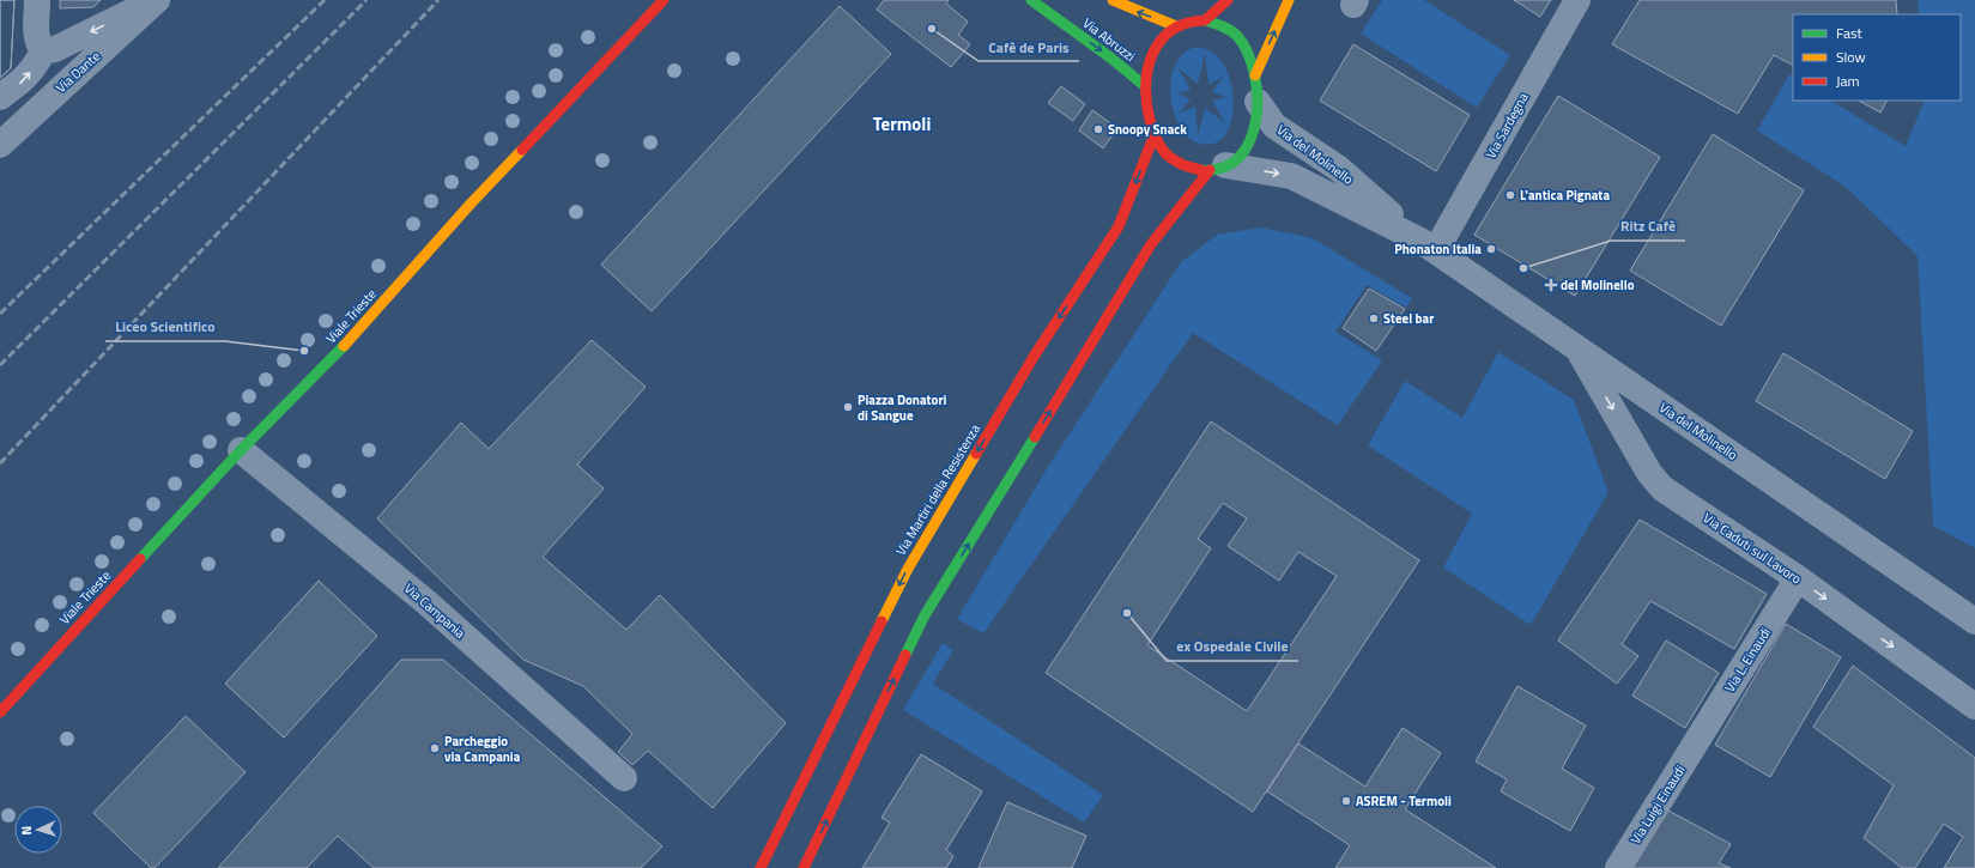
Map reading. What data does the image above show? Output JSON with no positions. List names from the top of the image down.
{
  "streets": {
    "main road": ["Via Abruzzi", "Viale Trieste", "Via Martiri della Resistenza"],
    "street": [
      "Via Dante",
      "Via Sardegna",
      "Via del Molinello",
      "Via Caduti sul Lavoro",
      "Via Campania",
      "Via L. Einaudi",
      "Via Luigi Einaudi"
    ]
  },
  "crossings": [
    ["Via Abruzzi", "Via del Molinello"],
    ["Via Abruzzi", "Via Martiri della Resistenza"],
    ["Via Sardegna", "Via del Molinello"],
    ["Via del Molinello", "Via Martiri della Resistenza"],
    ["Via del Molinello", "Via Caduti sul Lavoro"],
    ["Viale Trieste", "Via Campania"],
    ["Via Caduti sul Lavoro", "Via L. Einaudi"],
    ["Via L. Einaudi", "Via Luigi Einaudi"]
  ],
  "one_way": ["Via Caduti sul Lavoro"],
  "districts": ["Termoli"],
  "places": {
    "other": [
      "Cafè de Paris",
      "Snoopy Snack",
      "L'antica Pignata",
      "Phonaton Italia",
      "Ritz Cafè",
      "Steel bar",
      "Liceo Scientifico",
      "Piazza Donatori di Sangue",
      "ex Ospedale Civile",
      "Parcheggio via Campania",
      "ASREM - Termoli"
    ],
    "health": ["del Molinello"]
  },
  "legend": ["Fast", "Slow", "Jam"],
  "north": "left"
}
